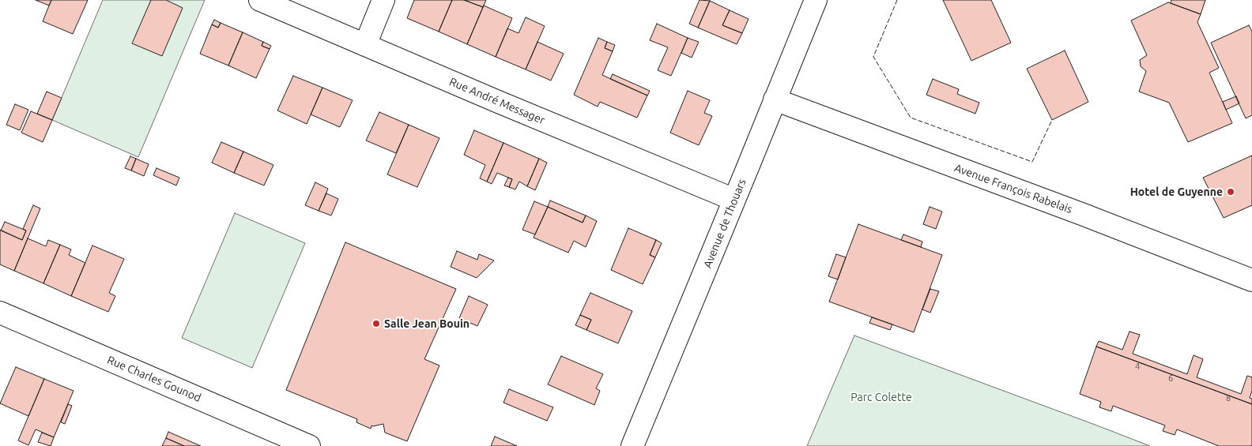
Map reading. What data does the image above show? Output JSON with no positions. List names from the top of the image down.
{
  "streets": {
    "street": [
      "Rue André Messager",
      "Avenue François Rabelais",
      "Avenue de Thouars",
      "Rue Charles Gounod"
    ]
  },
  "crossings": [
    ["Rue André Messager", "Avenue de Thouars"],
    ["Avenue François Rabelais", "Avenue de Thouars"]
  ],
  "parks": ["Parc Colette"],
  "places": ["Hotel de Guyenne", "Salle Jean Bouin"],
  "house_numbers": ["4", "6", "8"]
}
